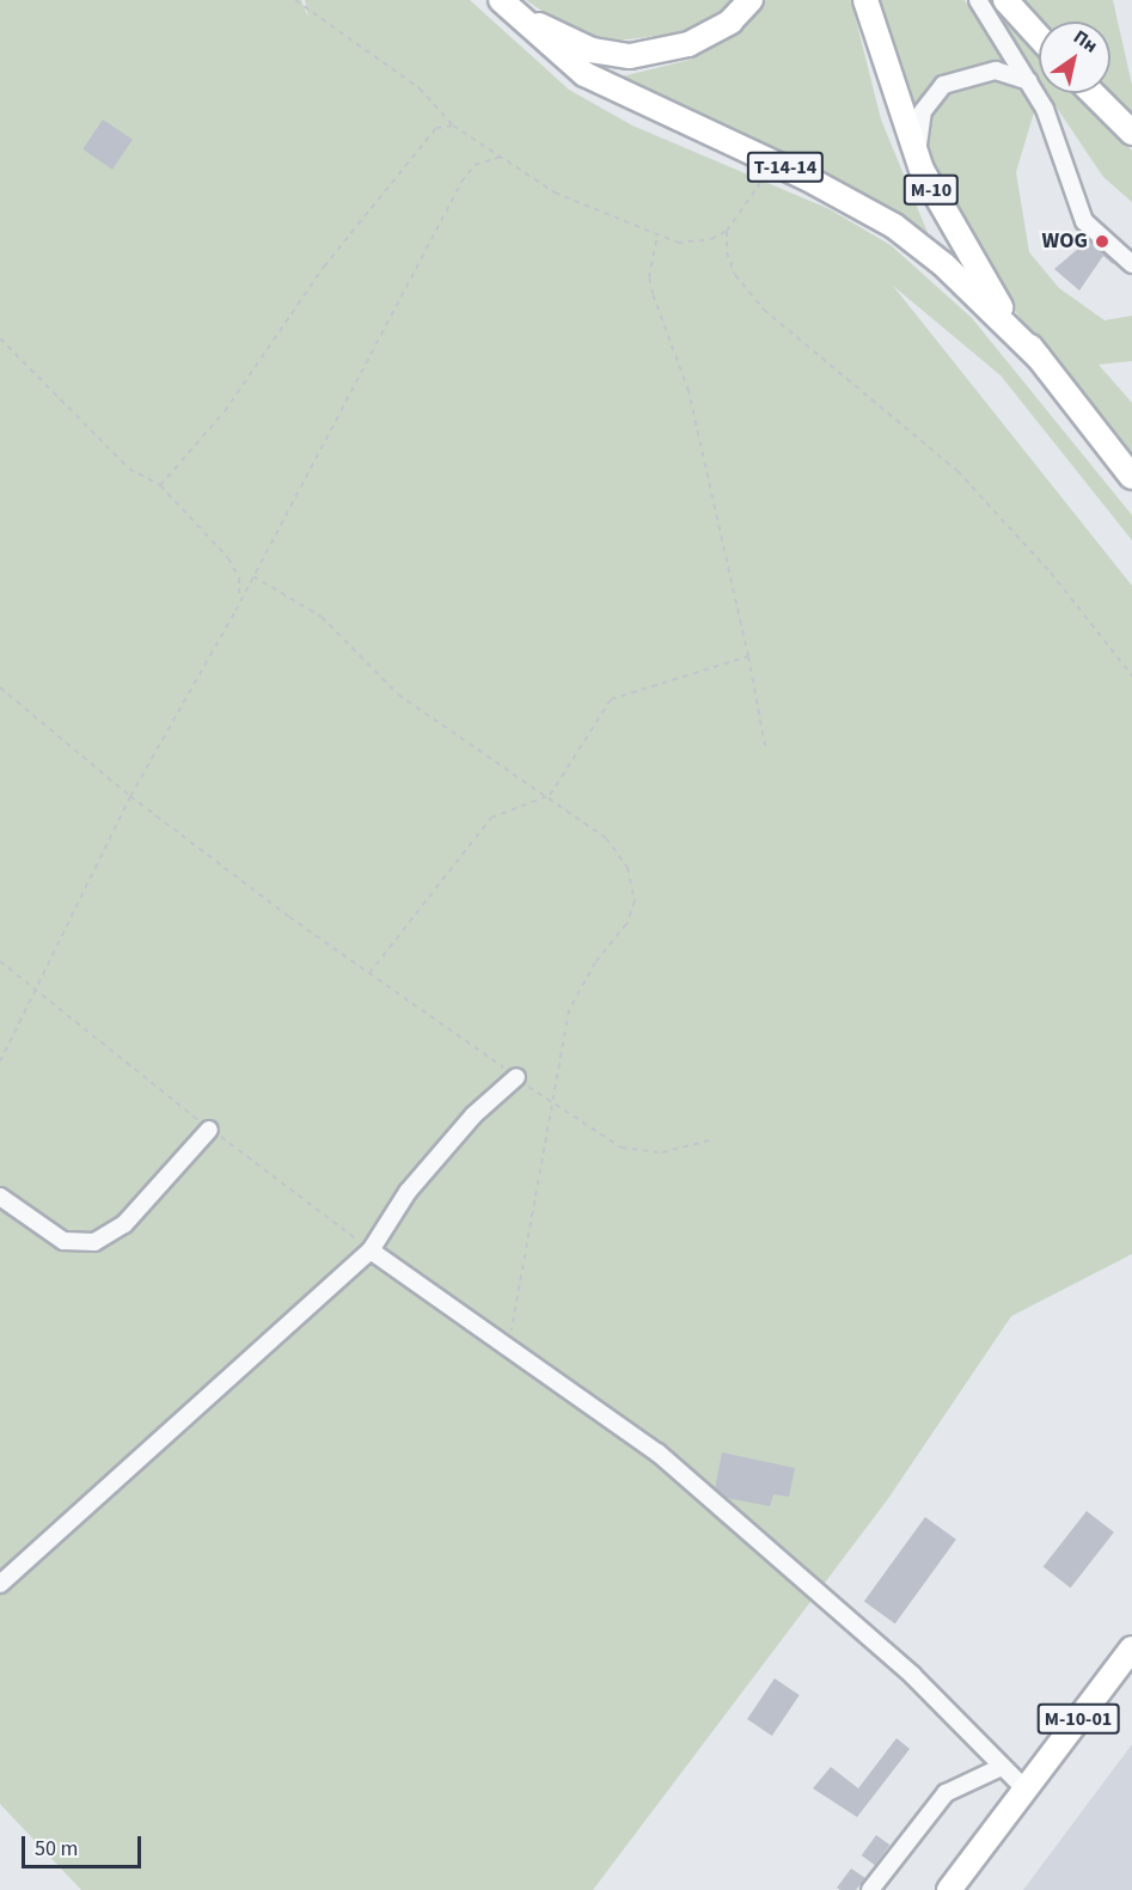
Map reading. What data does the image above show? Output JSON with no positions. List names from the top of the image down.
{
  "streets": {
    "highway": ["Т-14-14", "М-10", "М-10-01"]
  },
  "crossings": [
    ["Т-14-14", "М-10"]
  ],
  "places": ["WOG"],
  "scale_bar": "50 m",
  "north": "top right"
}
